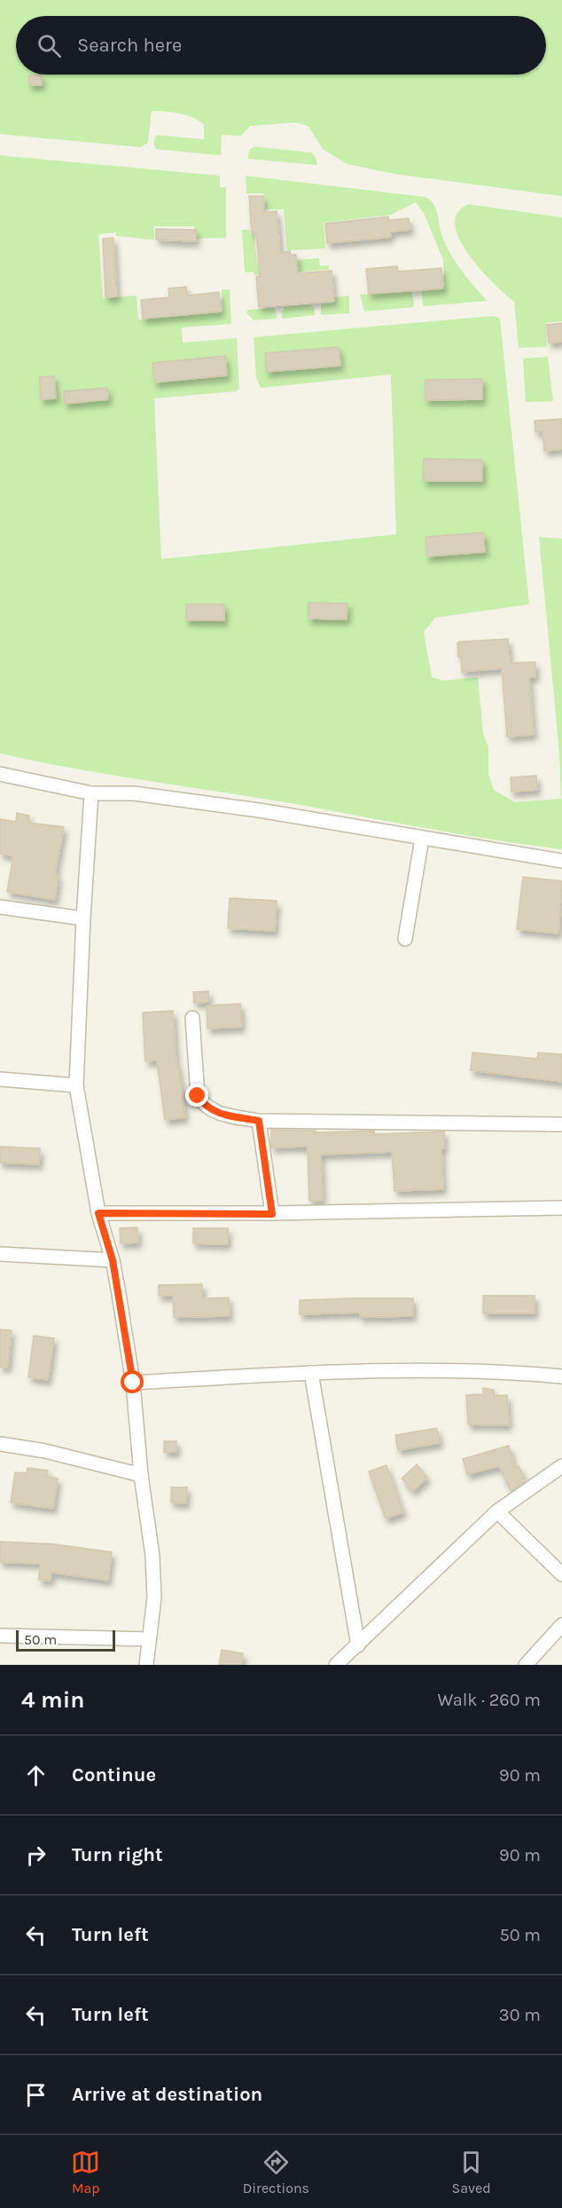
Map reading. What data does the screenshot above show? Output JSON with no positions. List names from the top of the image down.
{
  "scale_bar": "50 m",
  "page": {
    "search": "Search here",
    "scale": "50 m",
    "heading": ["4 min", "Walk · 260 m"],
    "list": [
      ["Continue", "90 m"],
      ["Turn right", "90 m"],
      ["Turn left", "50 m"],
      ["Turn left", "30 m"],
      "Arrive at destination"
    ],
    "nav": ["Map", "Directions", "Saved"]
  }
}
